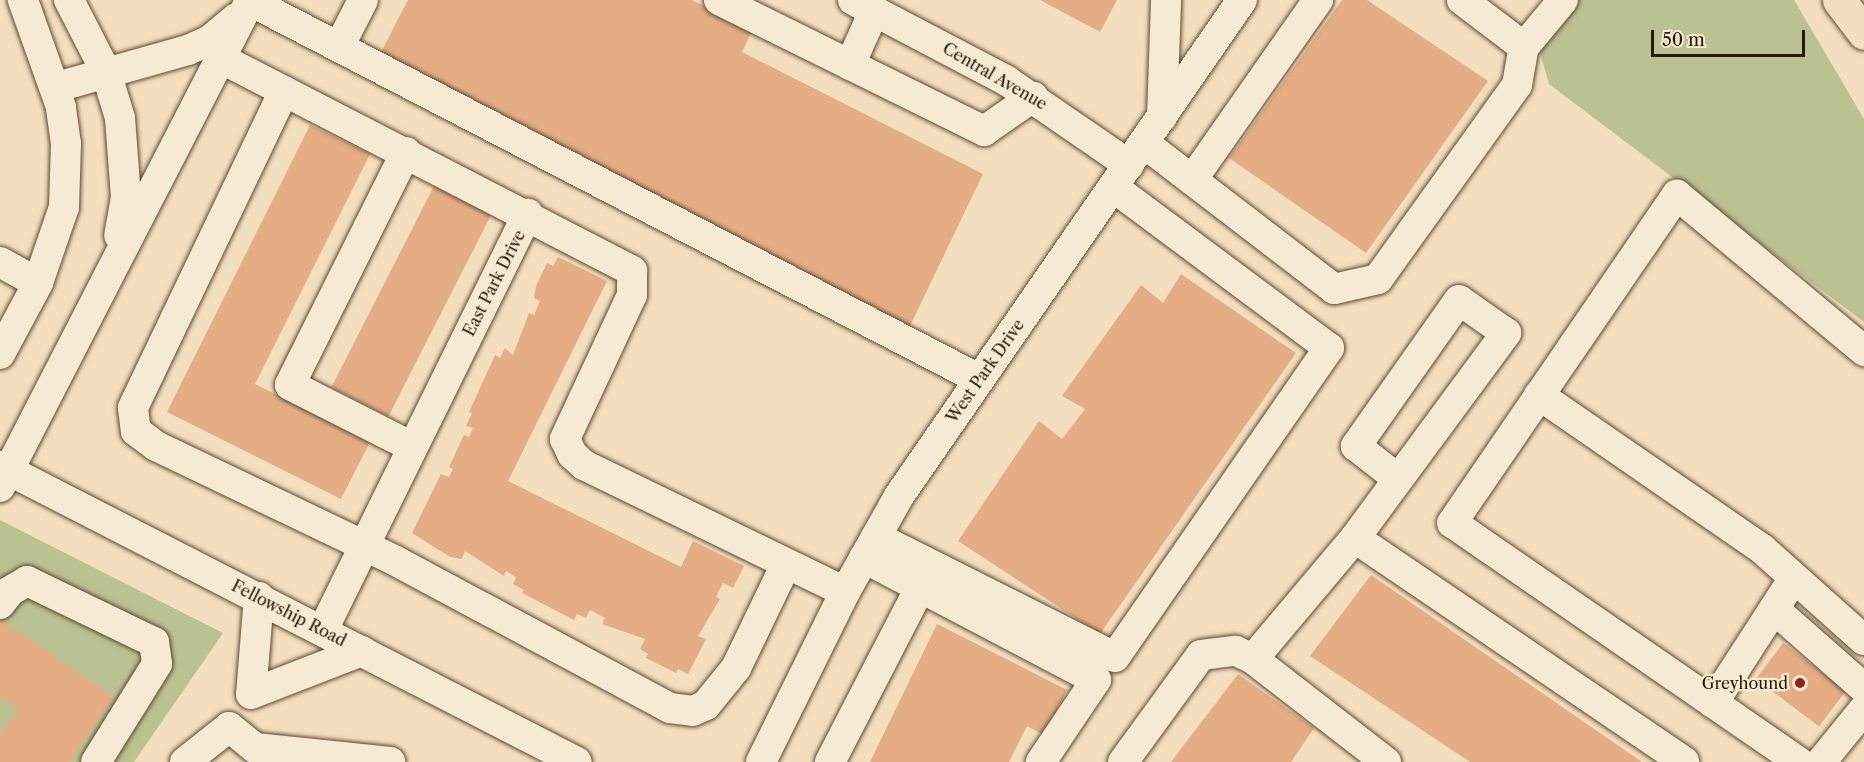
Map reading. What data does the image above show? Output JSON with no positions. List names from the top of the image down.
{
  "streets": {
    "street": [
      "Central Avenue",
      "East Park Drive",
      "West Park Drive",
      "Fellowship Road"
    ]
  },
  "crossings": [
    ["Central Avenue", "West Park Drive"],
    ["East Park Drive", "Fellowship Road"]
  ],
  "places": ["Greyhound"],
  "scale_bar": "50 m"
}
